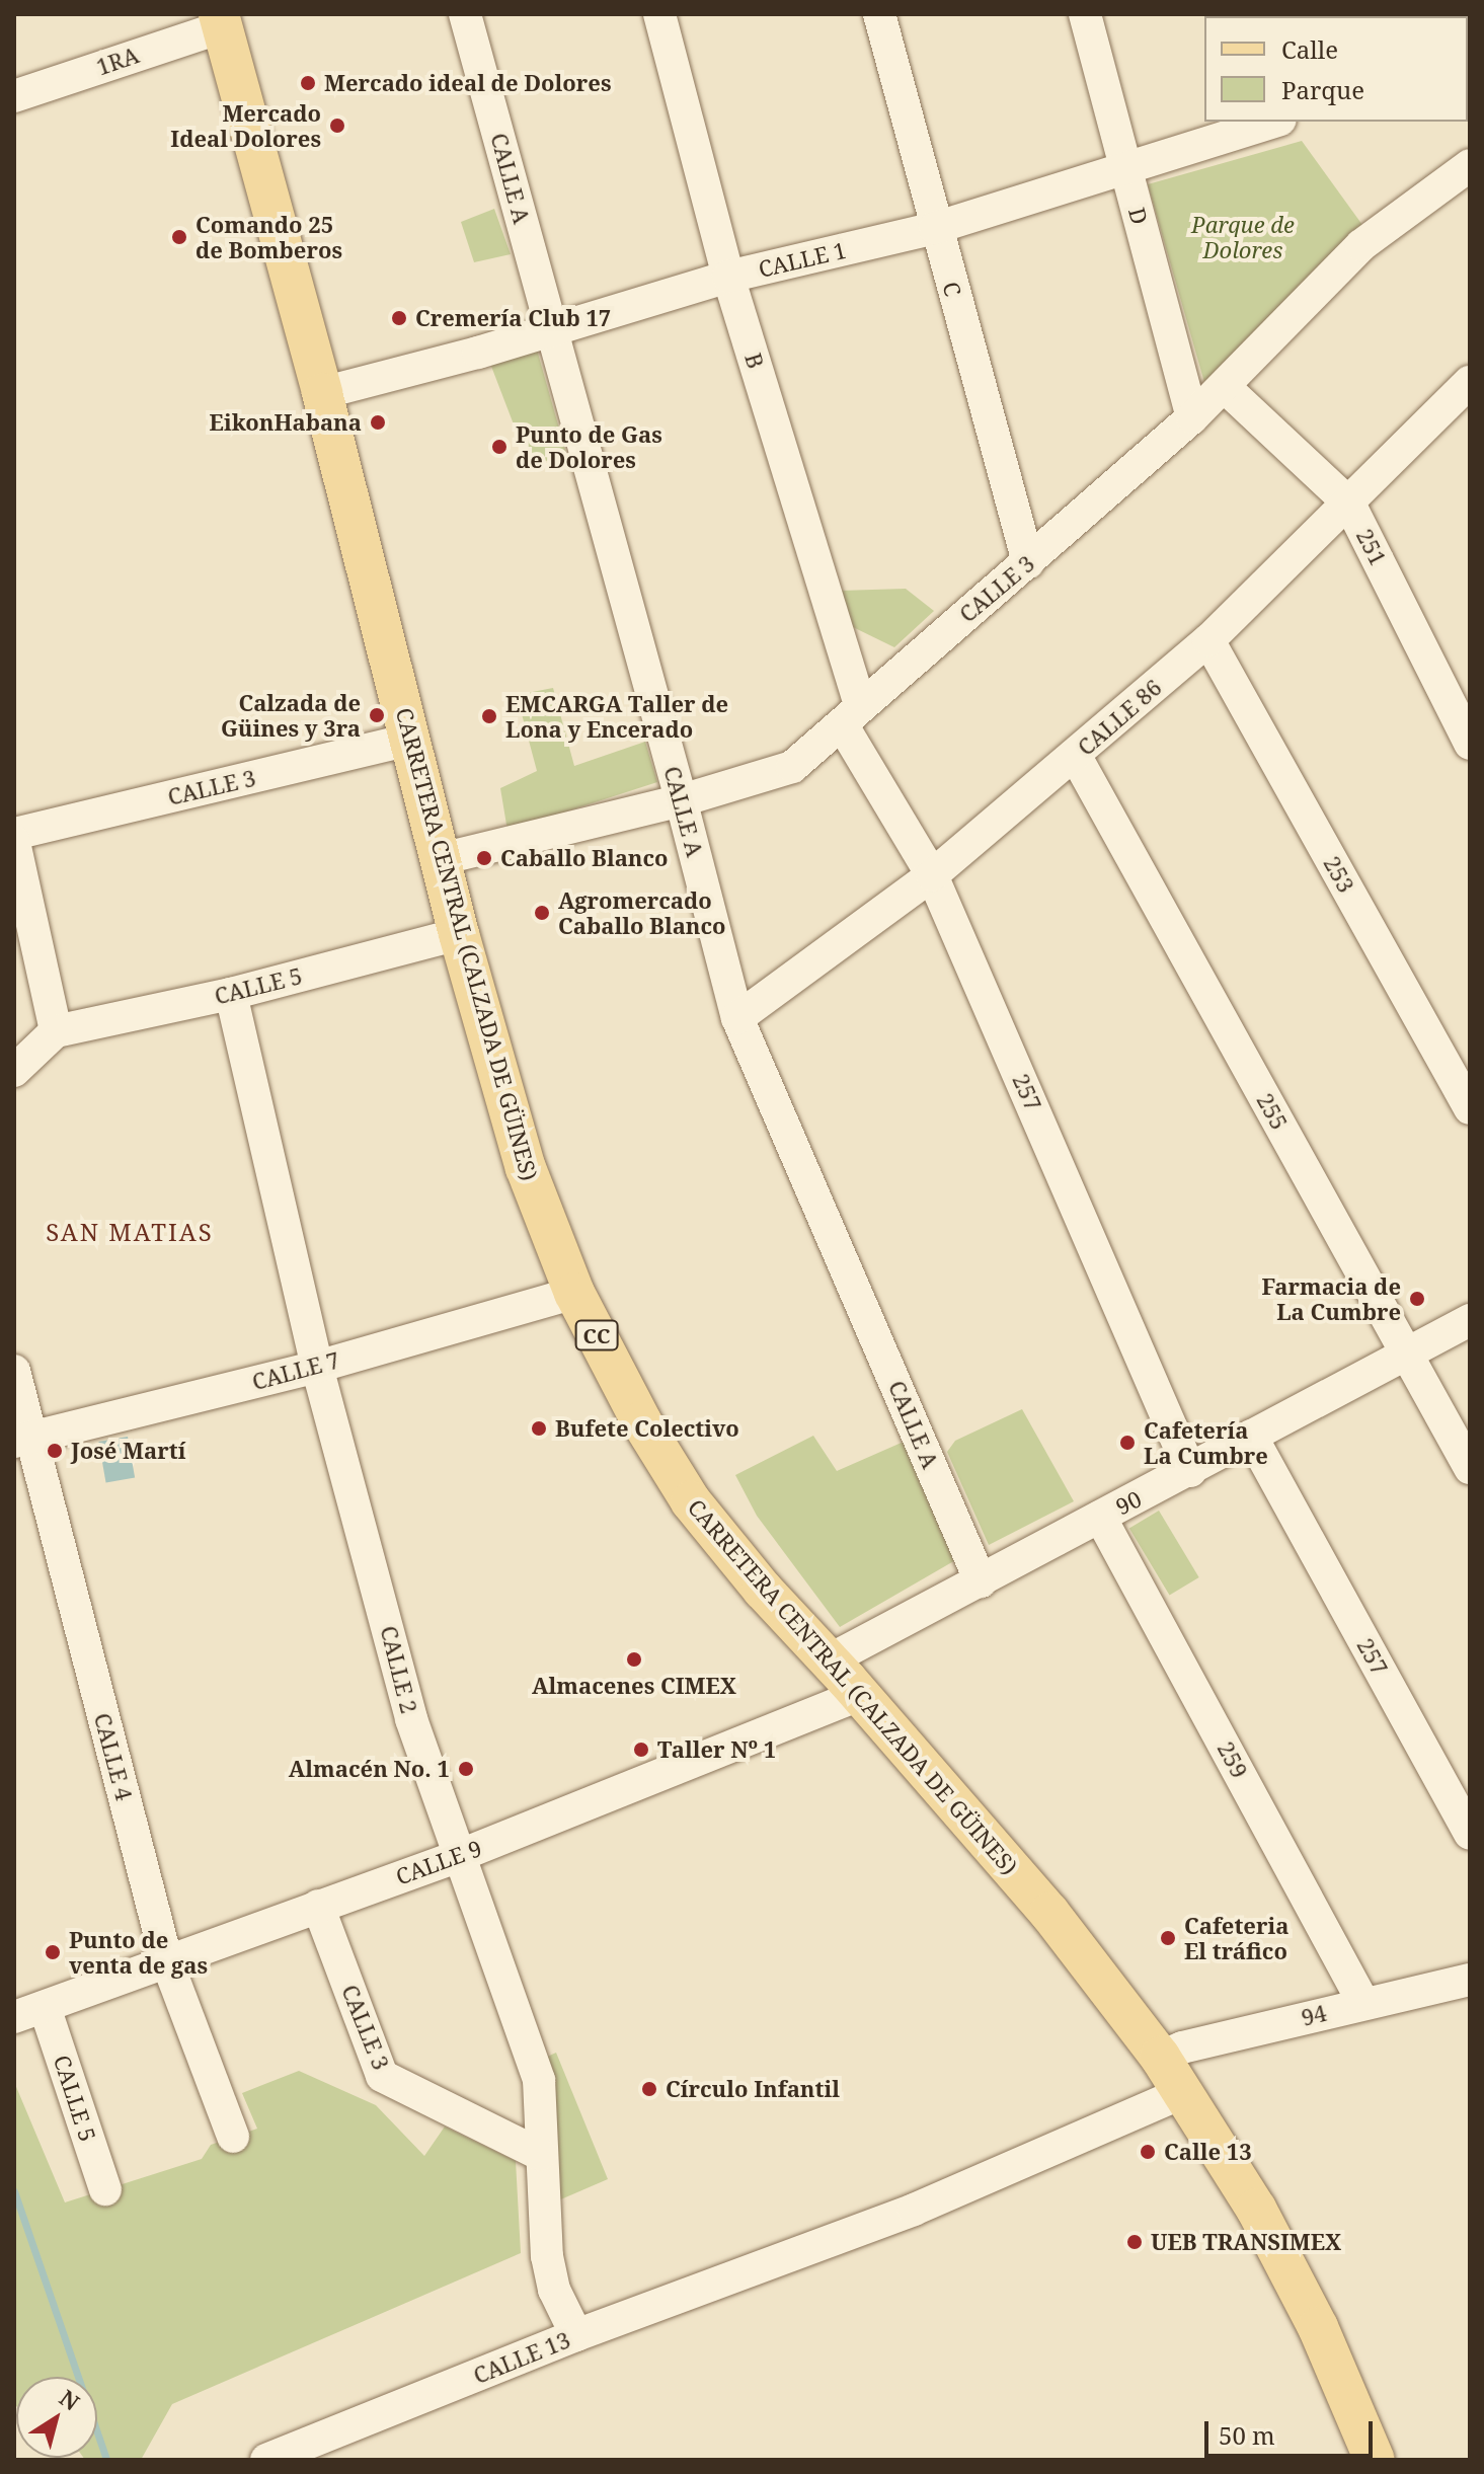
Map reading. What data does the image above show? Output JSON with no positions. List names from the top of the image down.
{
  "streets": {
    "main road": ["CARRETERA CENTRAL (CALZADA DE GÜINES)", "CC"],
    "street": [
      "1RA",
      "CALLE A",
      "D",
      "CALLE 1",
      "C",
      "B",
      "251",
      "CALLE 3",
      "CALLE 86",
      "253",
      "CALLE 5",
      "257",
      "255",
      "CALLE 7",
      "90",
      "CALLE 2",
      "CALLE 4",
      "259",
      "CALLE 9",
      "94",
      "CALLE 13"
    ]
  },
  "crossings": [
    ["1RA", "CARRETERA CENTRAL (CALZADA DE GÜINES)"],
    ["CALLE A", "CALLE 1"],
    ["CALLE A", "CALLE 3"],
    ["CALLE A", "CALLE 86"],
    ["CALLE A", "90"],
    ["D", "CALLE 1"],
    ["D", "CALLE 3"],
    ["CALLE 1", "C"],
    ["CALLE 1", "B"],
    ["CALLE 1", "CARRETERA CENTRAL (CALZADA DE GÜINES)"],
    ["C", "CALLE 3"],
    ["B", "CALLE 3"],
    ["B", "257"],
    ["251", "CALLE 3"],
    ["251", "CALLE 86"],
    ["CALLE 3", "CARRETERA CENTRAL (CALZADA DE GÜINES)"],
    ["CALLE 3", "257"],
    ["CALLE 3", "CALLE 2"],
    ["CALLE 3", "CALLE 9"],
    ["CALLE 86", "253"],
    ["CALLE 86", "257"],
    ["CALLE 86", "255"],
    ["CARRETERA CENTRAL (CALZADA DE GÜINES)", "CALLE 5"],
    ["CARRETERA CENTRAL (CALZADA DE GÜINES)", "CALLE 7"],
    ["CARRETERA CENTRAL (CALZADA DE GÜINES)", "90"],
    ["CARRETERA CENTRAL (CALZADA DE GÜINES)", "CALLE 9"],
    ["CARRETERA CENTRAL (CALZADA DE GÜINES)", "94"],
    ["CARRETERA CENTRAL (CALZADA DE GÜINES)", "CALLE 13"],
    ["CALLE 5", "CALLE 2"],
    ["CALLE 5", "CALLE 9"],
    ["257", "90"],
    ["255", "90"],
    ["CALLE 7", "CALLE 2"],
    ["CALLE 7", "CALLE 4"],
    ["90", "259"],
    ["CALLE 2", "CALLE 9"],
    ["CALLE 2", "CALLE 13"],
    ["CALLE 4", "CALLE 9"],
    ["259", "94"]
  ],
  "districts": ["SAN MATIAS"],
  "parks": ["Parque de Dolores"],
  "places": [
    "Mercado ideal de Dolores",
    "Mercado Ideal Dolores",
    "Comando 25 de Bomberos",
    "Cremería Club 17",
    "EikonHabana",
    "Punto de Gas de Dolores",
    "Calzada de Güines y 3ra",
    "EMCARGA Taller de Lona y Encerado",
    "Caballo Blanco",
    "Agromercado Caballo Blanco",
    "Farmacia de La Cumbre",
    "Bufete Colectivo",
    "Cafetería La Cumbre",
    "José Martí",
    "Almacenes CIMEX",
    "Taller Nº 1",
    "Almacén No. 1",
    "Cafeteria El tráfico",
    "Punto de venta de gas",
    "Círculo Infantil",
    "Calle 13",
    "UEB TRANSIMEX"
  ],
  "legend": ["Calle", "Parque"],
  "scale_bar": "50 m",
  "north": "top right"
}
